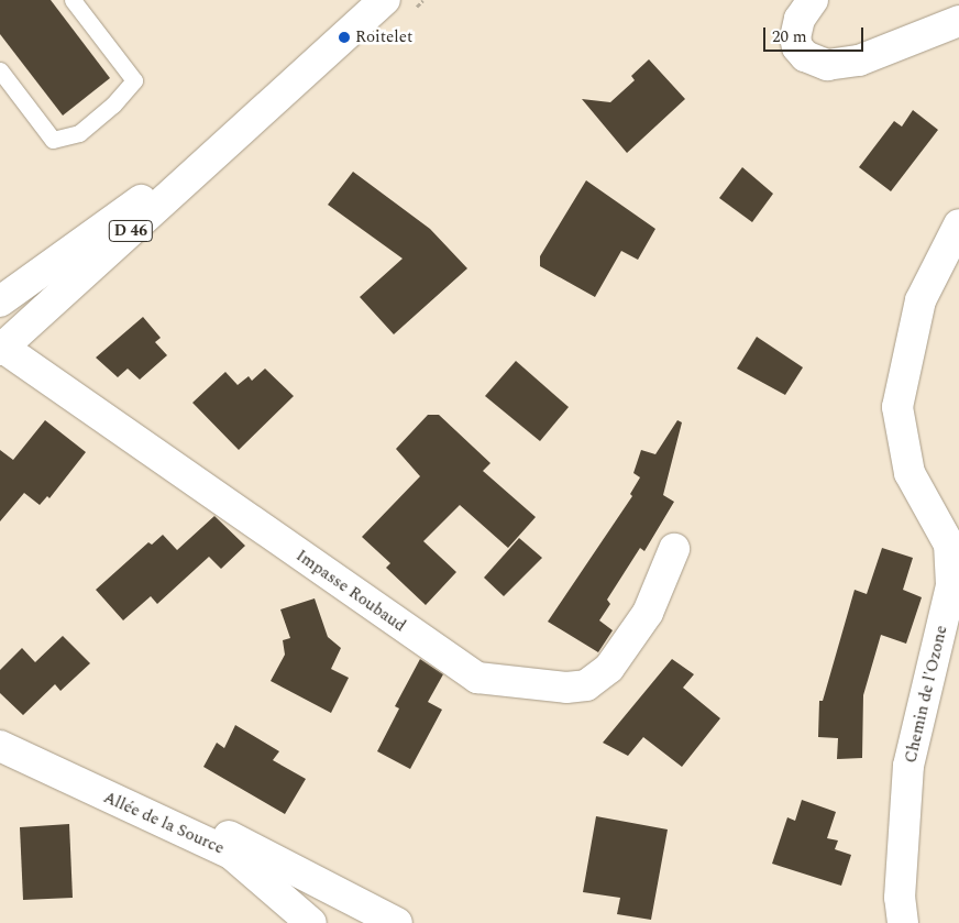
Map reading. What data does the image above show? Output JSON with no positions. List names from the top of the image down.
{
  "streets": {
    "street": [
      "D 46",
      "Impasse Roubaud",
      "Chemin de l'Ozone",
      "Allée de la Source"
    ]
  },
  "crossings": [
    ["D 46", "Impasse Roubaud"]
  ],
  "places": ["Roitelet"],
  "scale_bar": "20 m"
}
